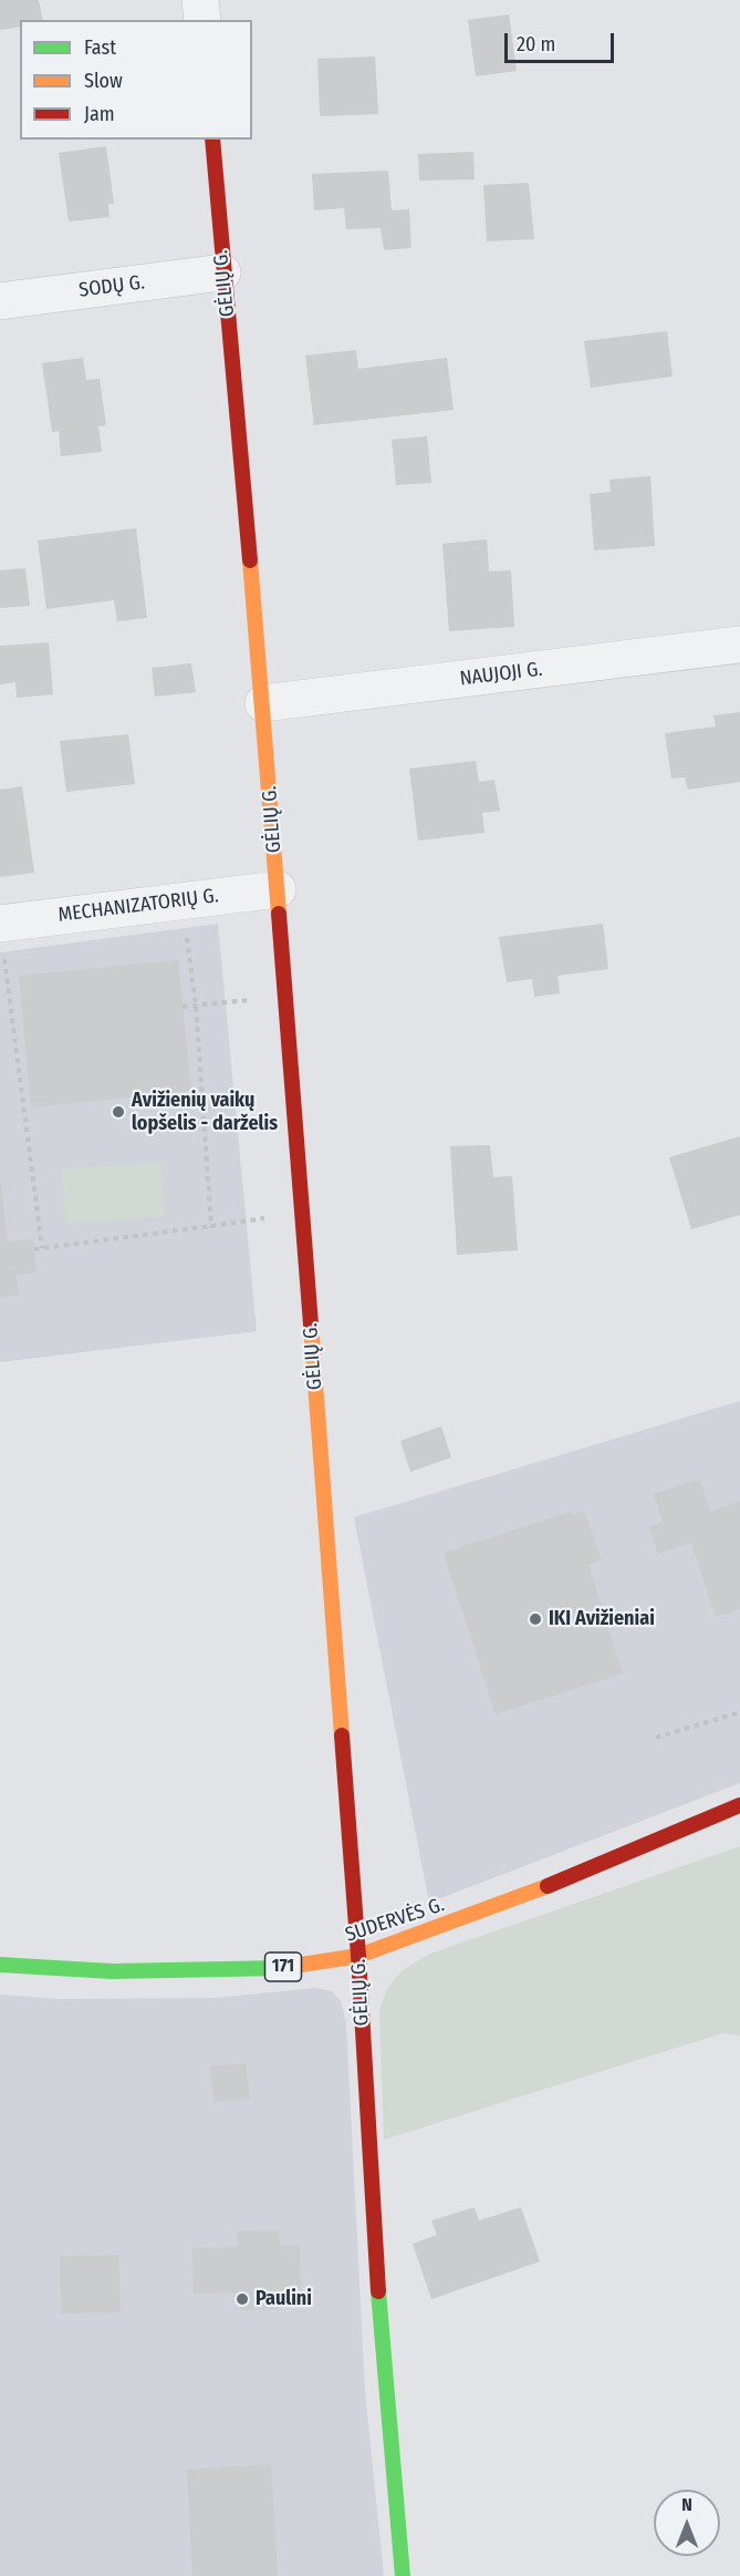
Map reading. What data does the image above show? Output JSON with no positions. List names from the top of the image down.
{
  "streets": {
    "street": [
      "GĖLIŲ G.",
      "SODŲ G.",
      "NAUJOJI G.",
      "MECHANIZATORIŲ G.",
      "SUDERVĖS G.",
      "171"
    ]
  },
  "crossings": [
    ["GĖLIŲ G.", "SODŲ G."],
    ["GĖLIŲ G.", "NAUJOJI G."],
    ["GĖLIŲ G.", "MECHANIZATORIŲ G."],
    ["GĖLIŲ G.", "SUDERVĖS G."]
  ],
  "places": ["Avižienių vaikų lopšelis - darželis", "IKI Avižieniai", "Paulini"],
  "legend": ["Fast", "Slow", "Jam"],
  "scale_bar": "20 m",
  "north": "top"
}
